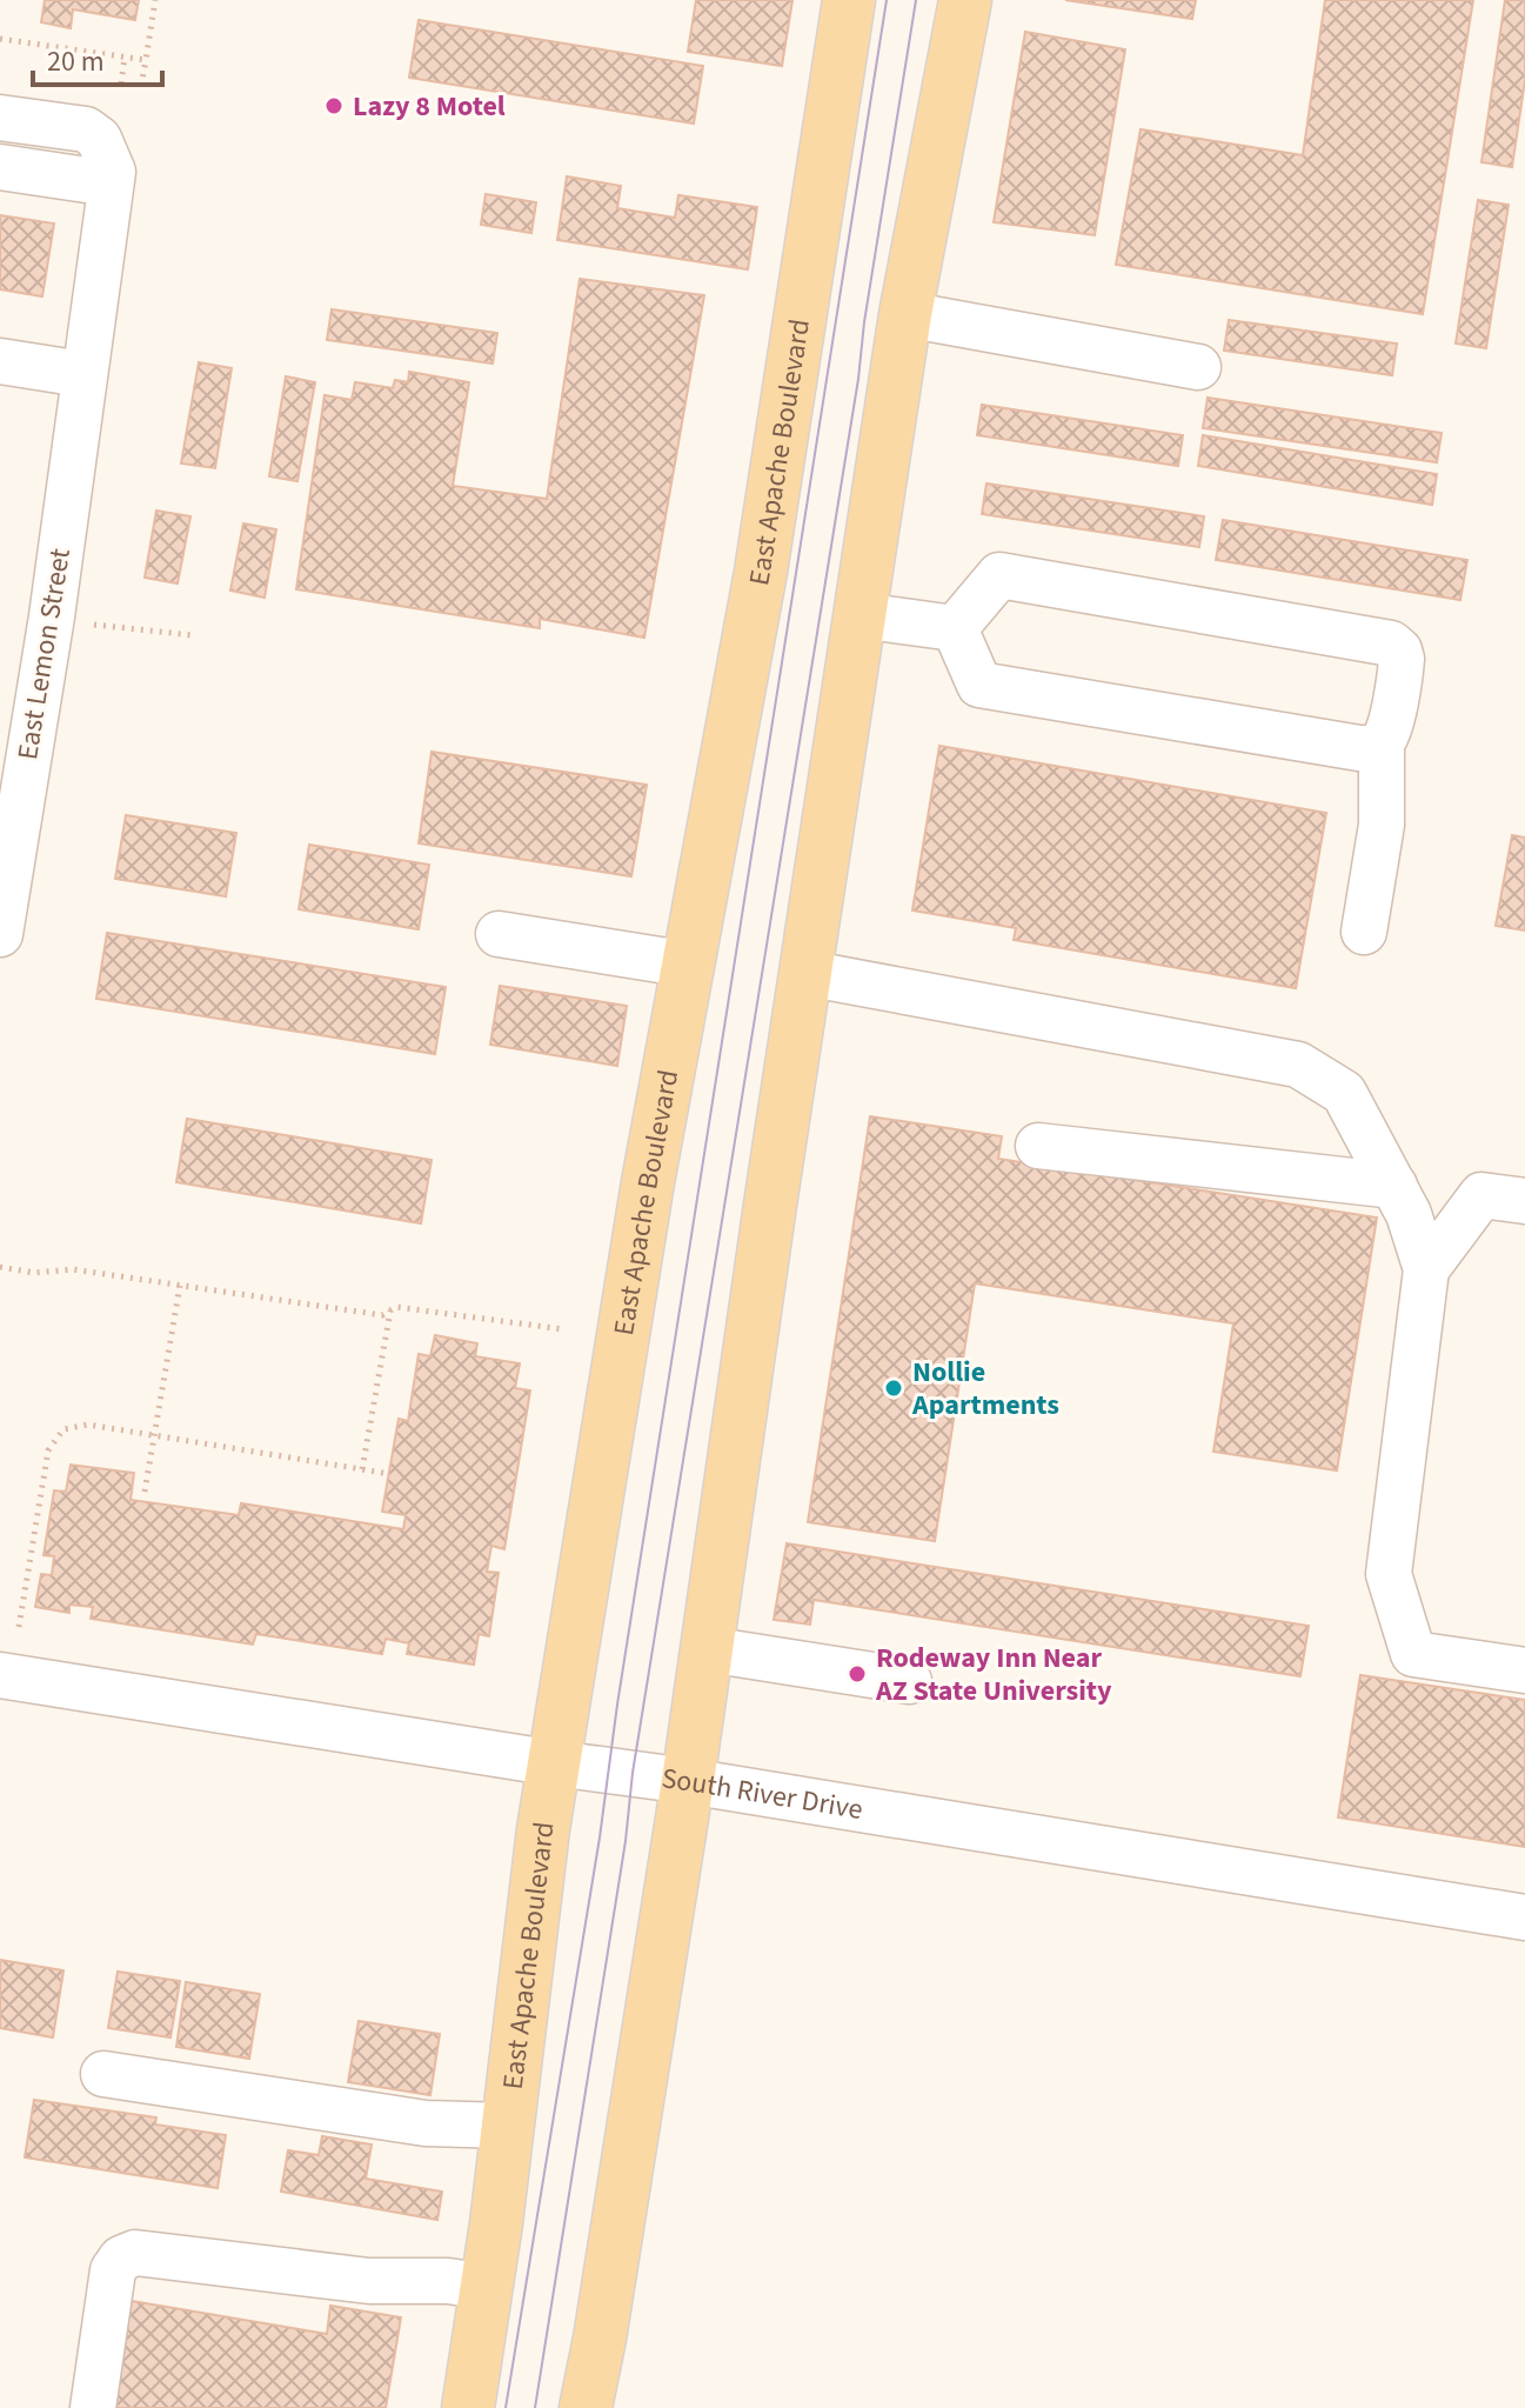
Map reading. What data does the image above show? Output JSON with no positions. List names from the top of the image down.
{
  "streets": {
    "main road": ["East Apache Boulevard"],
    "street": ["East Lemon Street", "South River Drive"]
  },
  "crossings": [
    ["East Apache Boulevard", "South River Drive"]
  ],
  "places": ["Lazy 8 Motel", "Nollie Apartments", "Rodeway Inn Near AZ State University"],
  "scale_bar": "20 m"
}
